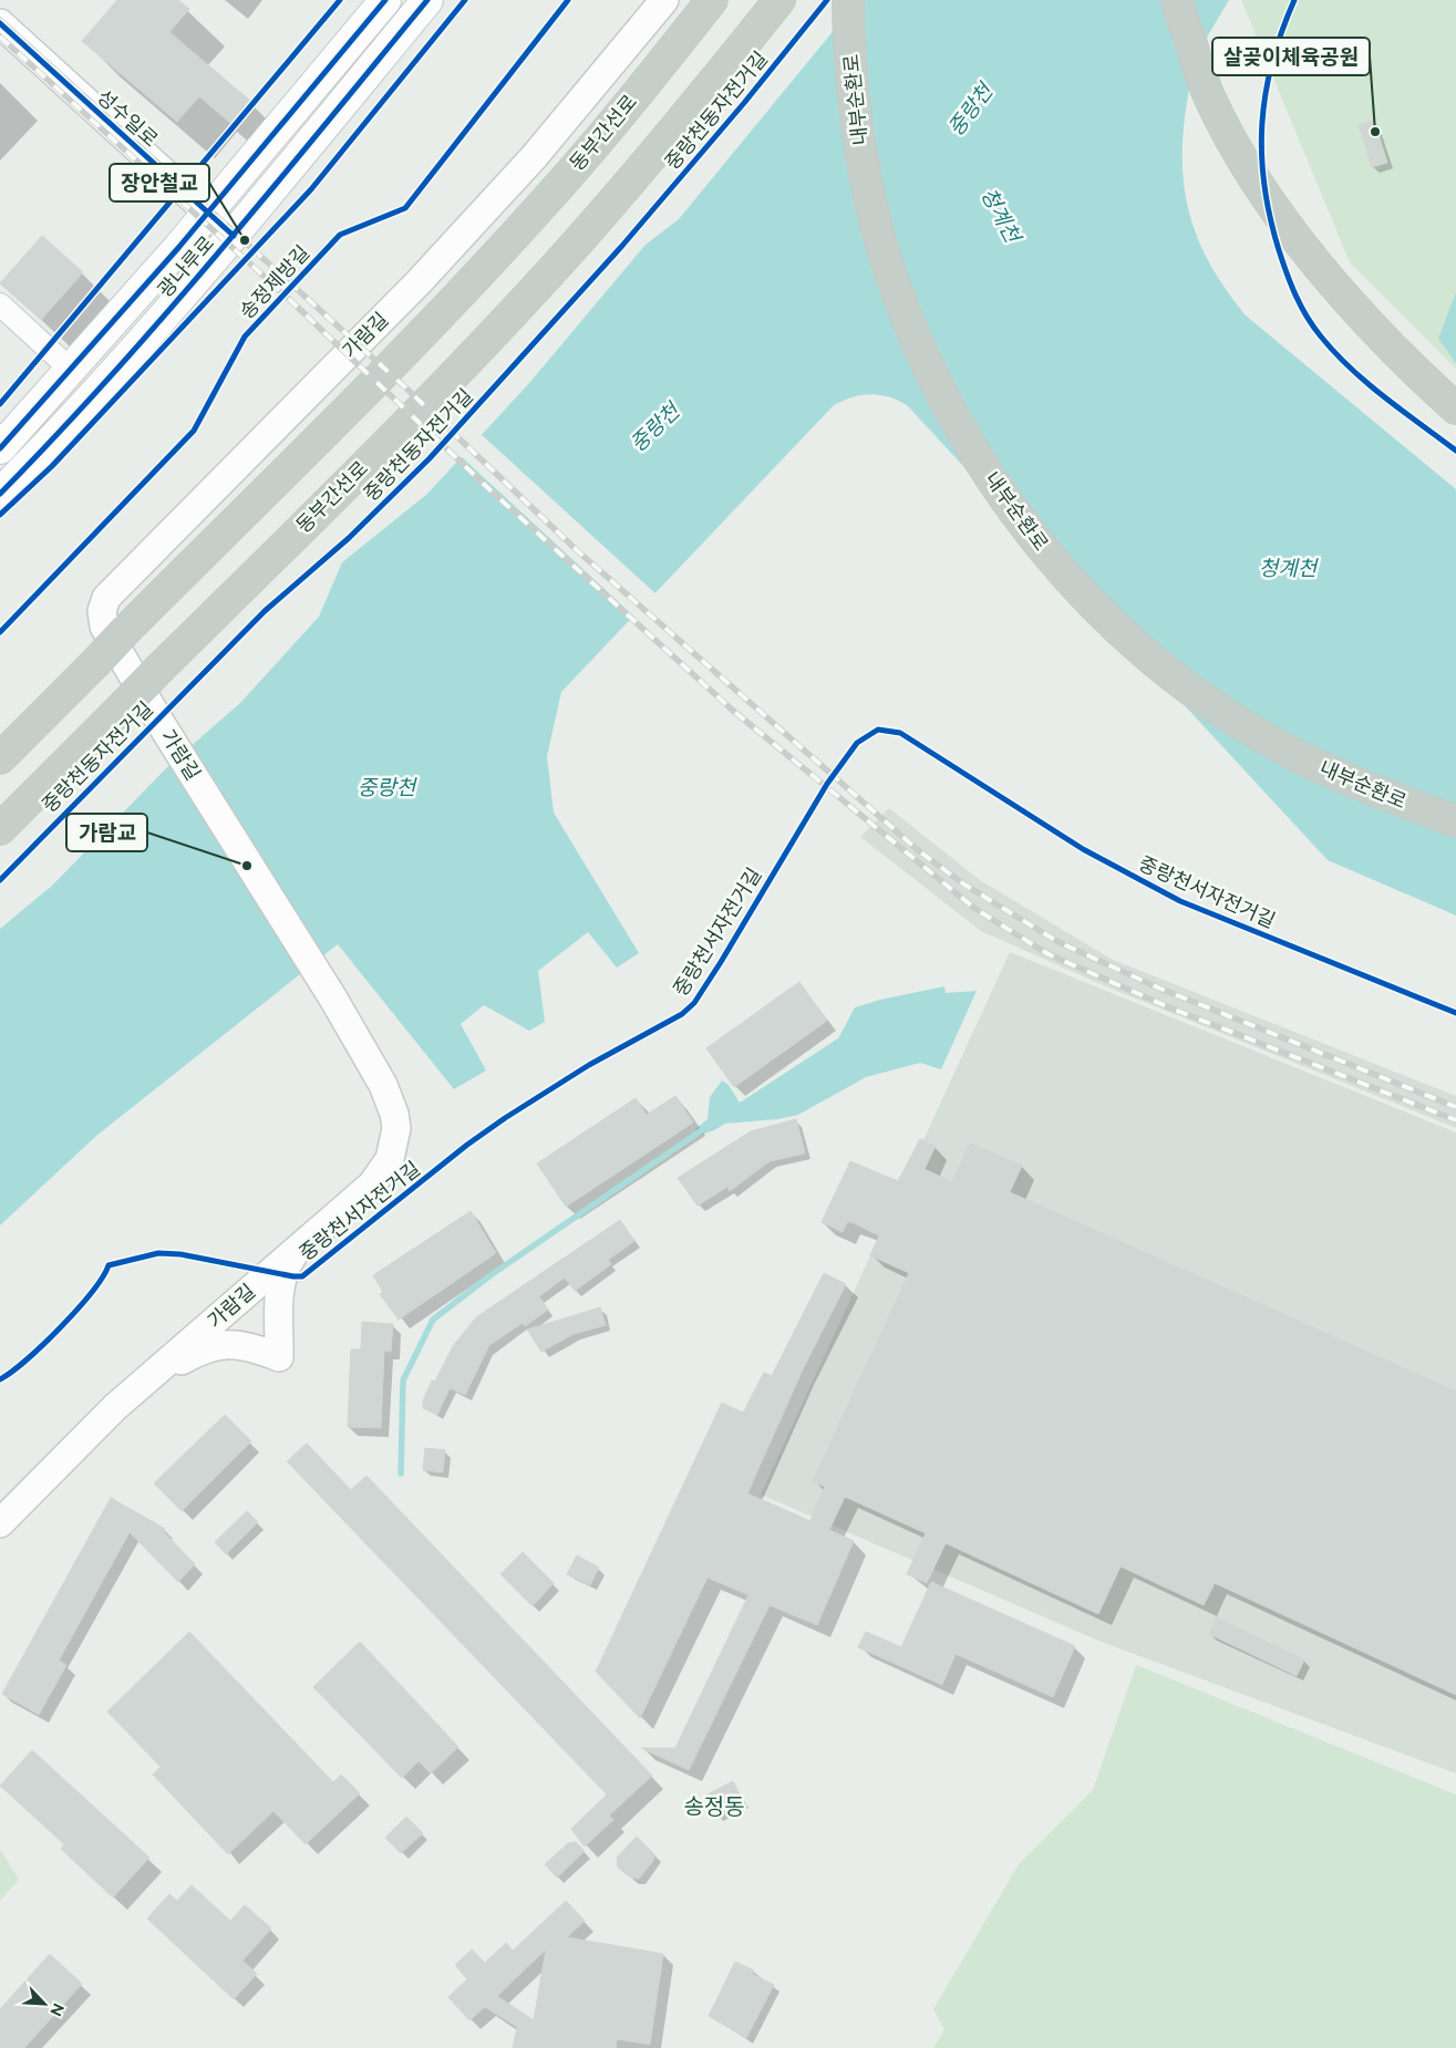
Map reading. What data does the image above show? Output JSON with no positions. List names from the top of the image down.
{
  "streets": {
    "highway": ["내부순환로", "동부간선로"],
    "main road": ["광나루로"],
    "street": ["성수일로", "가람길"],
    "cycle path": ["중랑천동자전거길", "송정제방길", "중랑천서자전거길"]
  },
  "crossings": [
    ["성수일로", "광나루로"]
  ],
  "districts": ["송정동"],
  "water": ["중랑천", "청계천"],
  "places": ["살곶이체육공원", "장안철교", "가람교"],
  "north": "bottom right"
}
